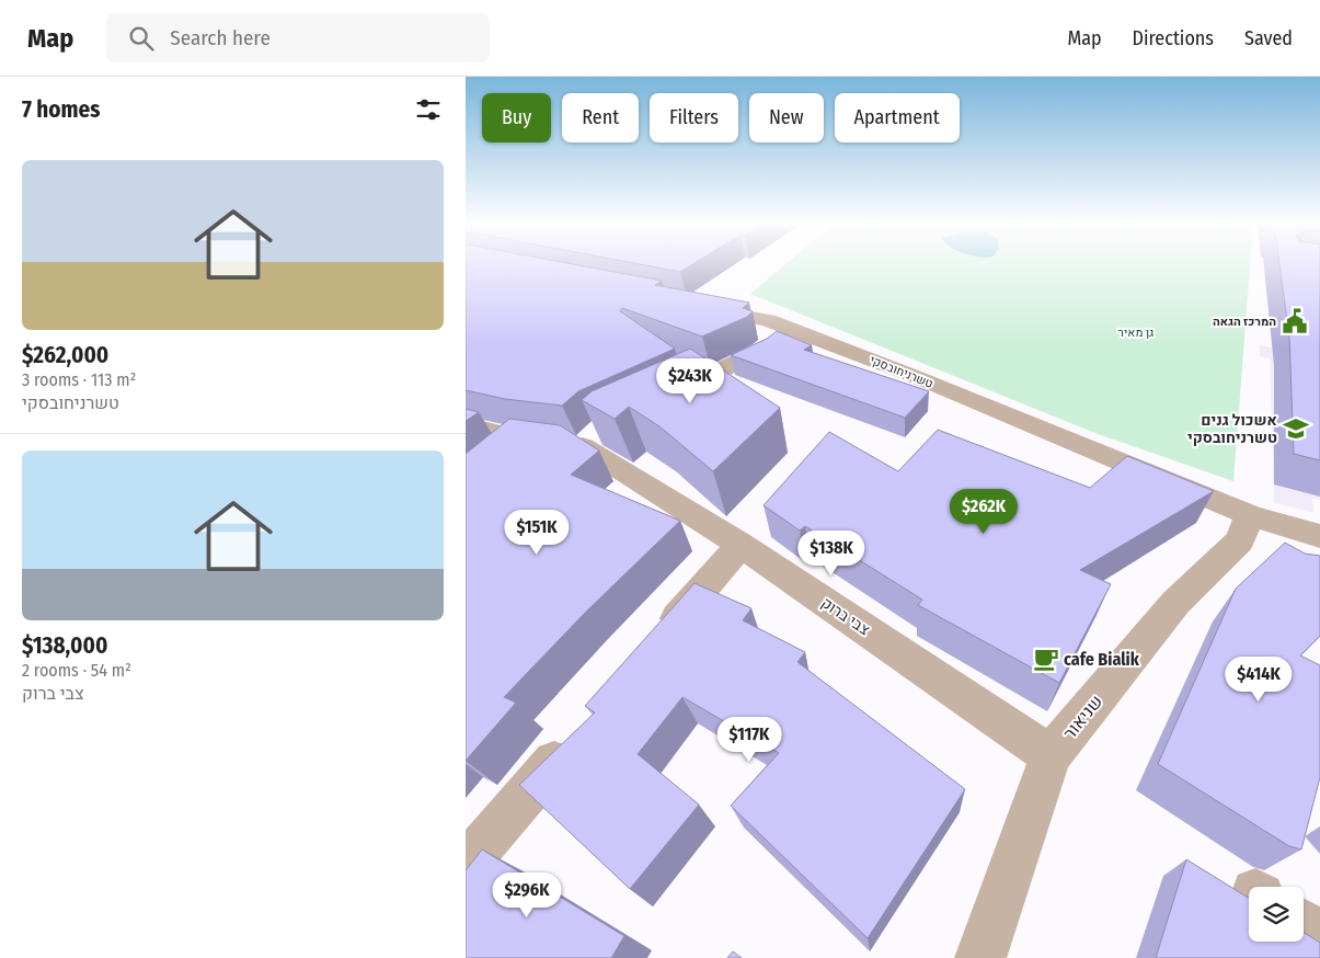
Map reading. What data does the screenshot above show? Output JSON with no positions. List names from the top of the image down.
{
  "streets": {
    "street": ["טשרניחובסקי", "צבי ברוק", "שניאור"]
  },
  "crossings": [
    ["טשרניחובסקי", "שניאור"],
    ["צבי ברוק", "שניאור"]
  ],
  "parks": ["גן מאיר"],
  "places": {
    "public building": ["המרכז הגאה"],
    "school or university": ["אשכול גנים טשרניחובסקי"],
    "cafe": ["cafe Bialik"]
  },
  "page": {
    "header": "Map",
    "search": "Search here",
    "nav": ["Map", "Directions", "Saved"],
    "heading": "7 homes",
    "chip": [
      "Buy",
      "Rent",
      "Filters",
      "New",
      "Apartment"
    ],
    "list": [
      {
        "name": "$262,000",
        "note": "3 rooms · 113 m² · טשרניחובסקי"
      },
      {
        "name": "$138,000",
        "note": "2 rooms · 54 m² · צבי ברוק"
      }
    ],
    "price": [
      "$243K",
      "$262K",
      "$151K",
      "$138K",
      "$414K",
      "$117K",
      "$296K"
    ]
  }
}
